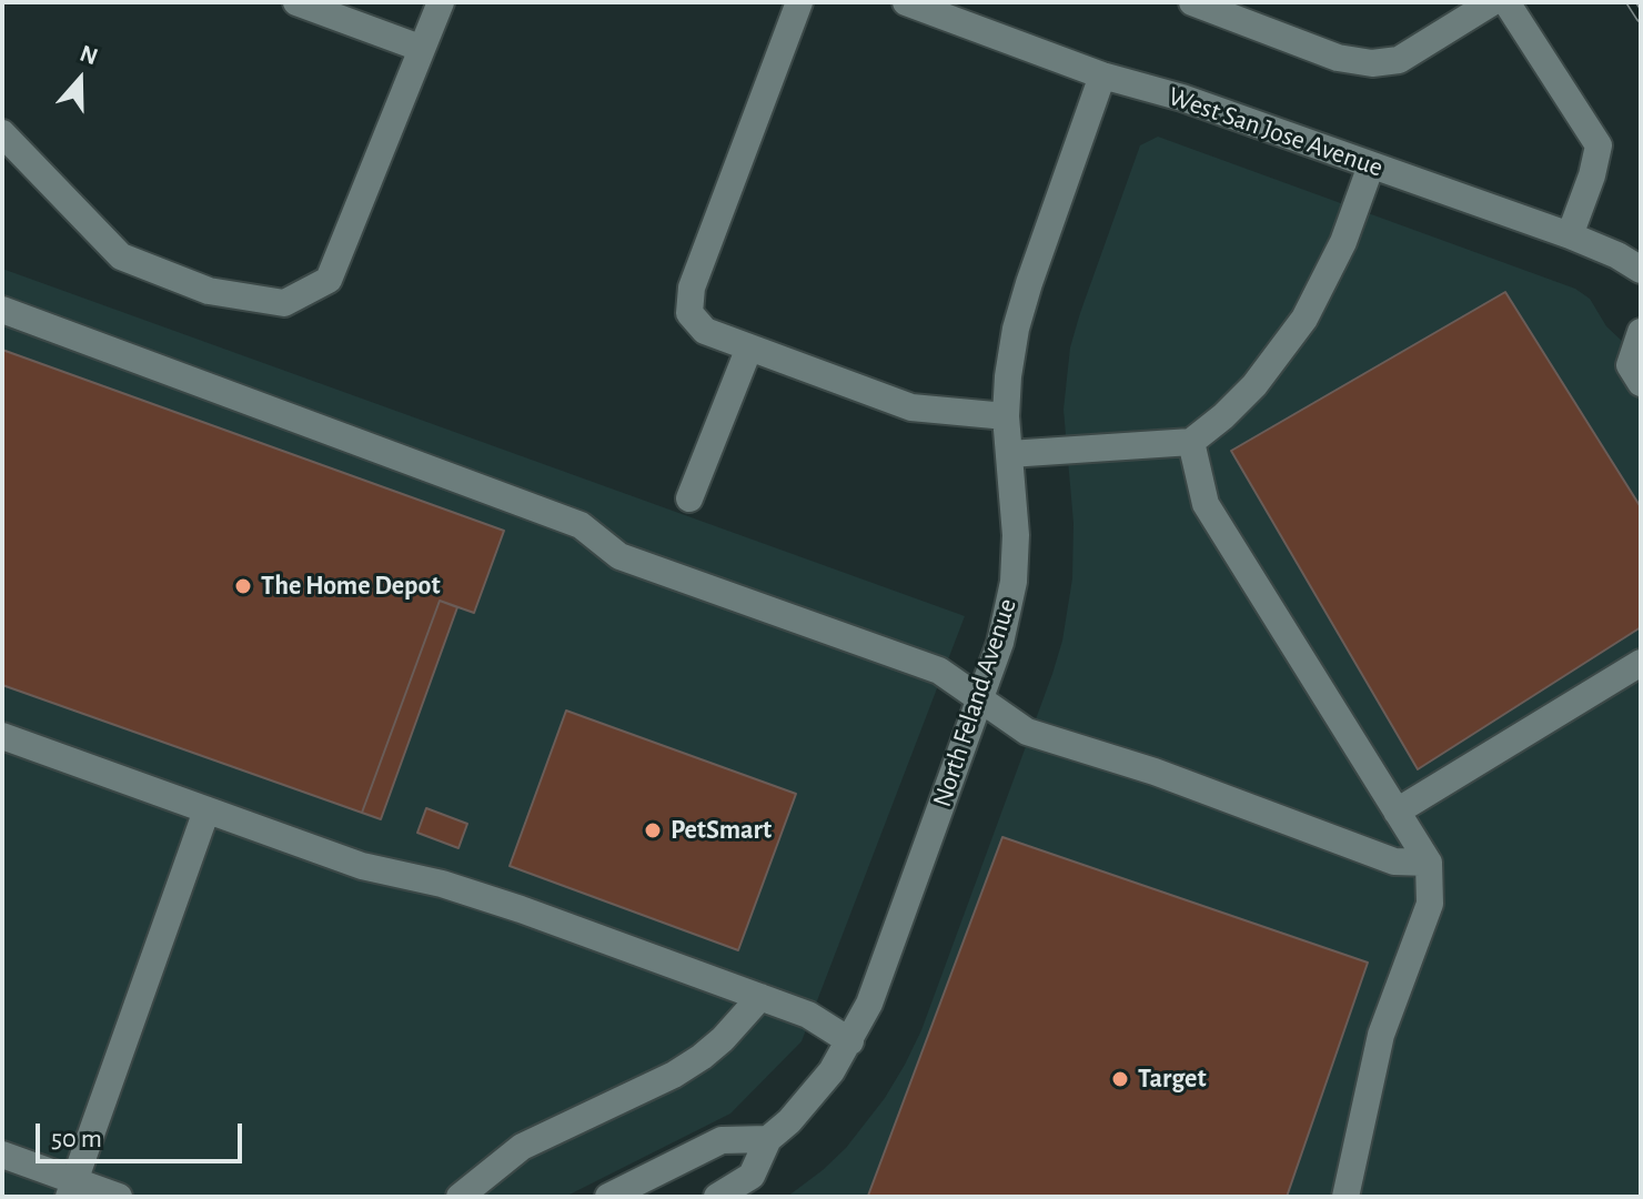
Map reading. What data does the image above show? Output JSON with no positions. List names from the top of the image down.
{
  "streets": {
    "street": ["West San Jose Avenue", "North Feland Avenue"]
  },
  "crossings": [
    ["West San Jose Avenue", "North Feland Avenue"]
  ],
  "places": ["The Home Depot", "PetSmart", "Target"],
  "scale_bar": "50 m",
  "north": "top"
}
